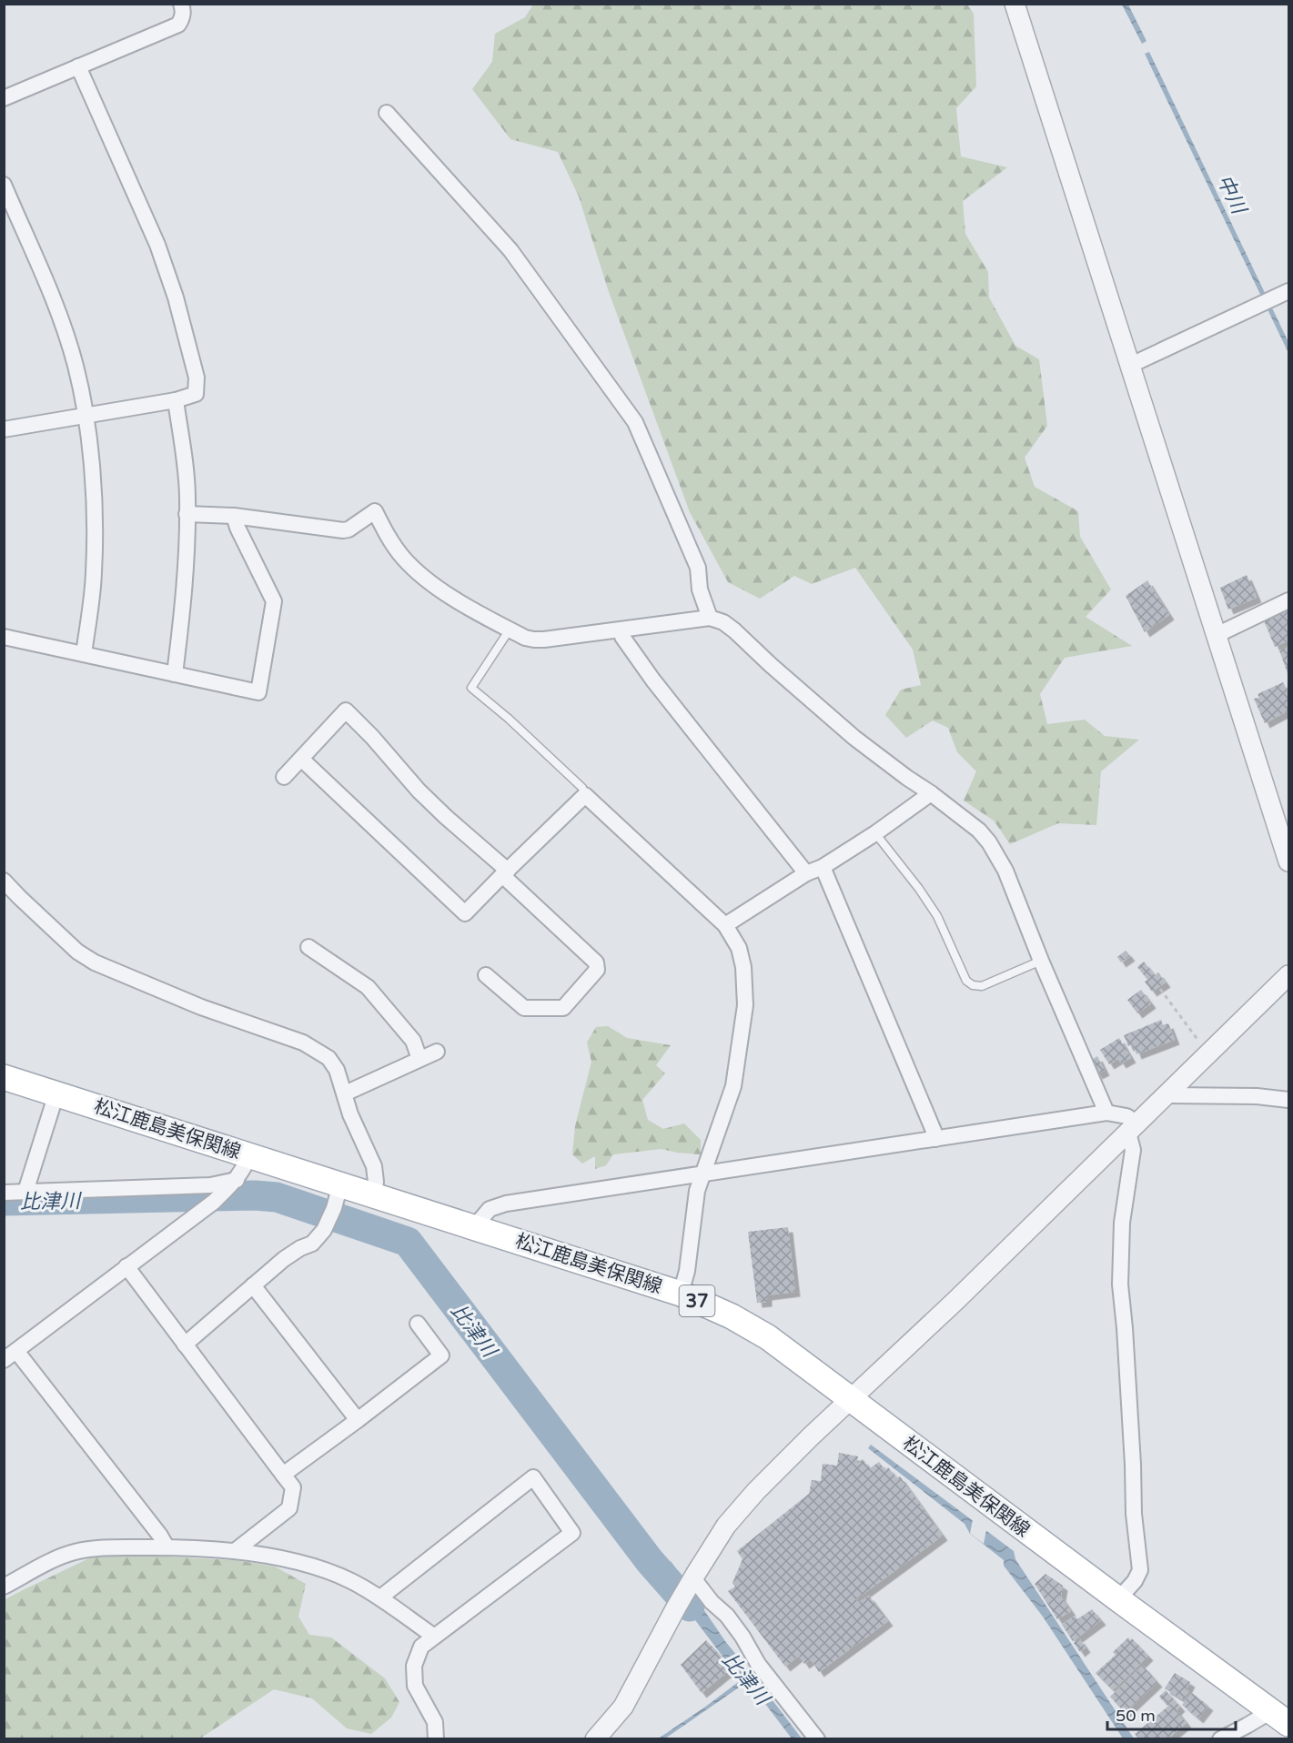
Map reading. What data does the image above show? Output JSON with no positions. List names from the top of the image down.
{
  "streets": {
    "main road": ["松江鹿島美保関線", "37"]
  },
  "water": ["中川", "比津川"],
  "scale_bar": "50 m"
}
